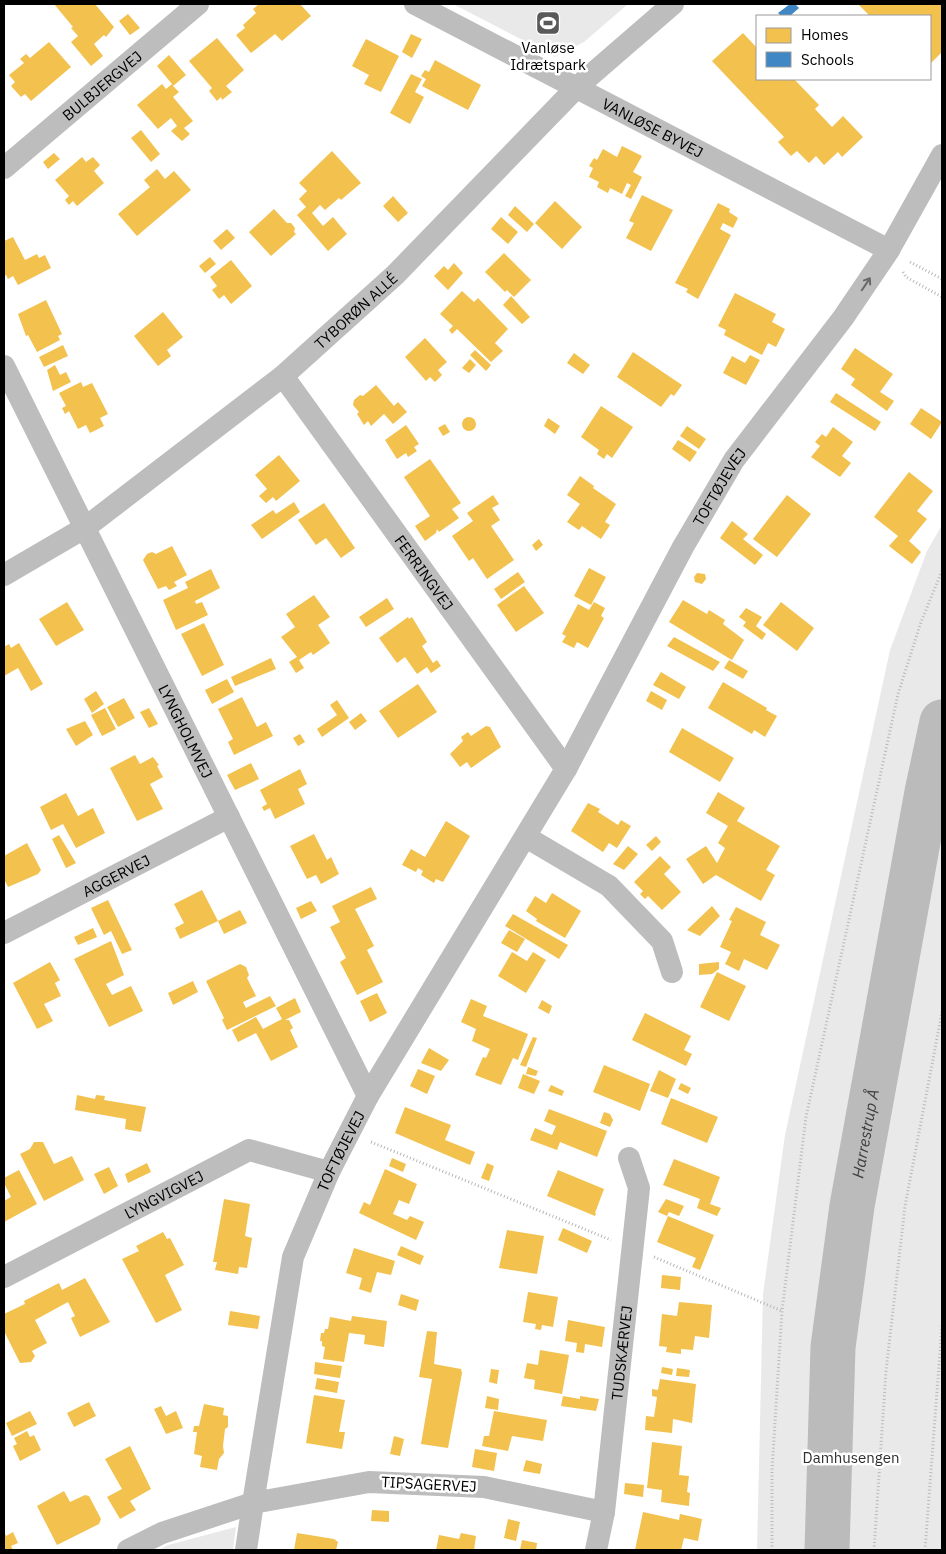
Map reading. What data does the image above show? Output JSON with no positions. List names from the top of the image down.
{
  "streets": {
    "street": [
      "BULBJERGVEJ",
      "VANLØSE BYVEJ",
      "TYBORØN ALLÉ",
      "TOFTØJEVEJ",
      "FERRINGVEJ",
      "LYNGHOLMVEJ",
      "AGGERVEJ",
      "LYNGVIGVEJ",
      "TUDSKÆRVEJ",
      "TIPSAGERVEJ"
    ]
  },
  "crossings": [
    ["VANLØSE BYVEJ", "TYBORØN ALLÉ"],
    ["VANLØSE BYVEJ", "TOFTØJEVEJ"],
    ["TYBORØN ALLÉ", "FERRINGVEJ"],
    ["TYBORØN ALLÉ", "LYNGHOLMVEJ"],
    ["TOFTØJEVEJ", "FERRINGVEJ"],
    ["TOFTØJEVEJ", "LYNGHOLMVEJ"],
    ["TOFTØJEVEJ", "LYNGVIGVEJ"],
    ["TOFTØJEVEJ", "TIPSAGERVEJ"],
    ["LYNGHOLMVEJ", "AGGERVEJ"],
    ["TUDSKÆRVEJ", "TIPSAGERVEJ"]
  ],
  "one_way": ["TOFTØJEVEJ"],
  "water": ["Harrestrup Å"],
  "parks": ["Damhusengen"],
  "places": {
    "sports": ["Vanløse Idrætspark"]
  },
  "legend": ["Homes", "Schools"]
}
